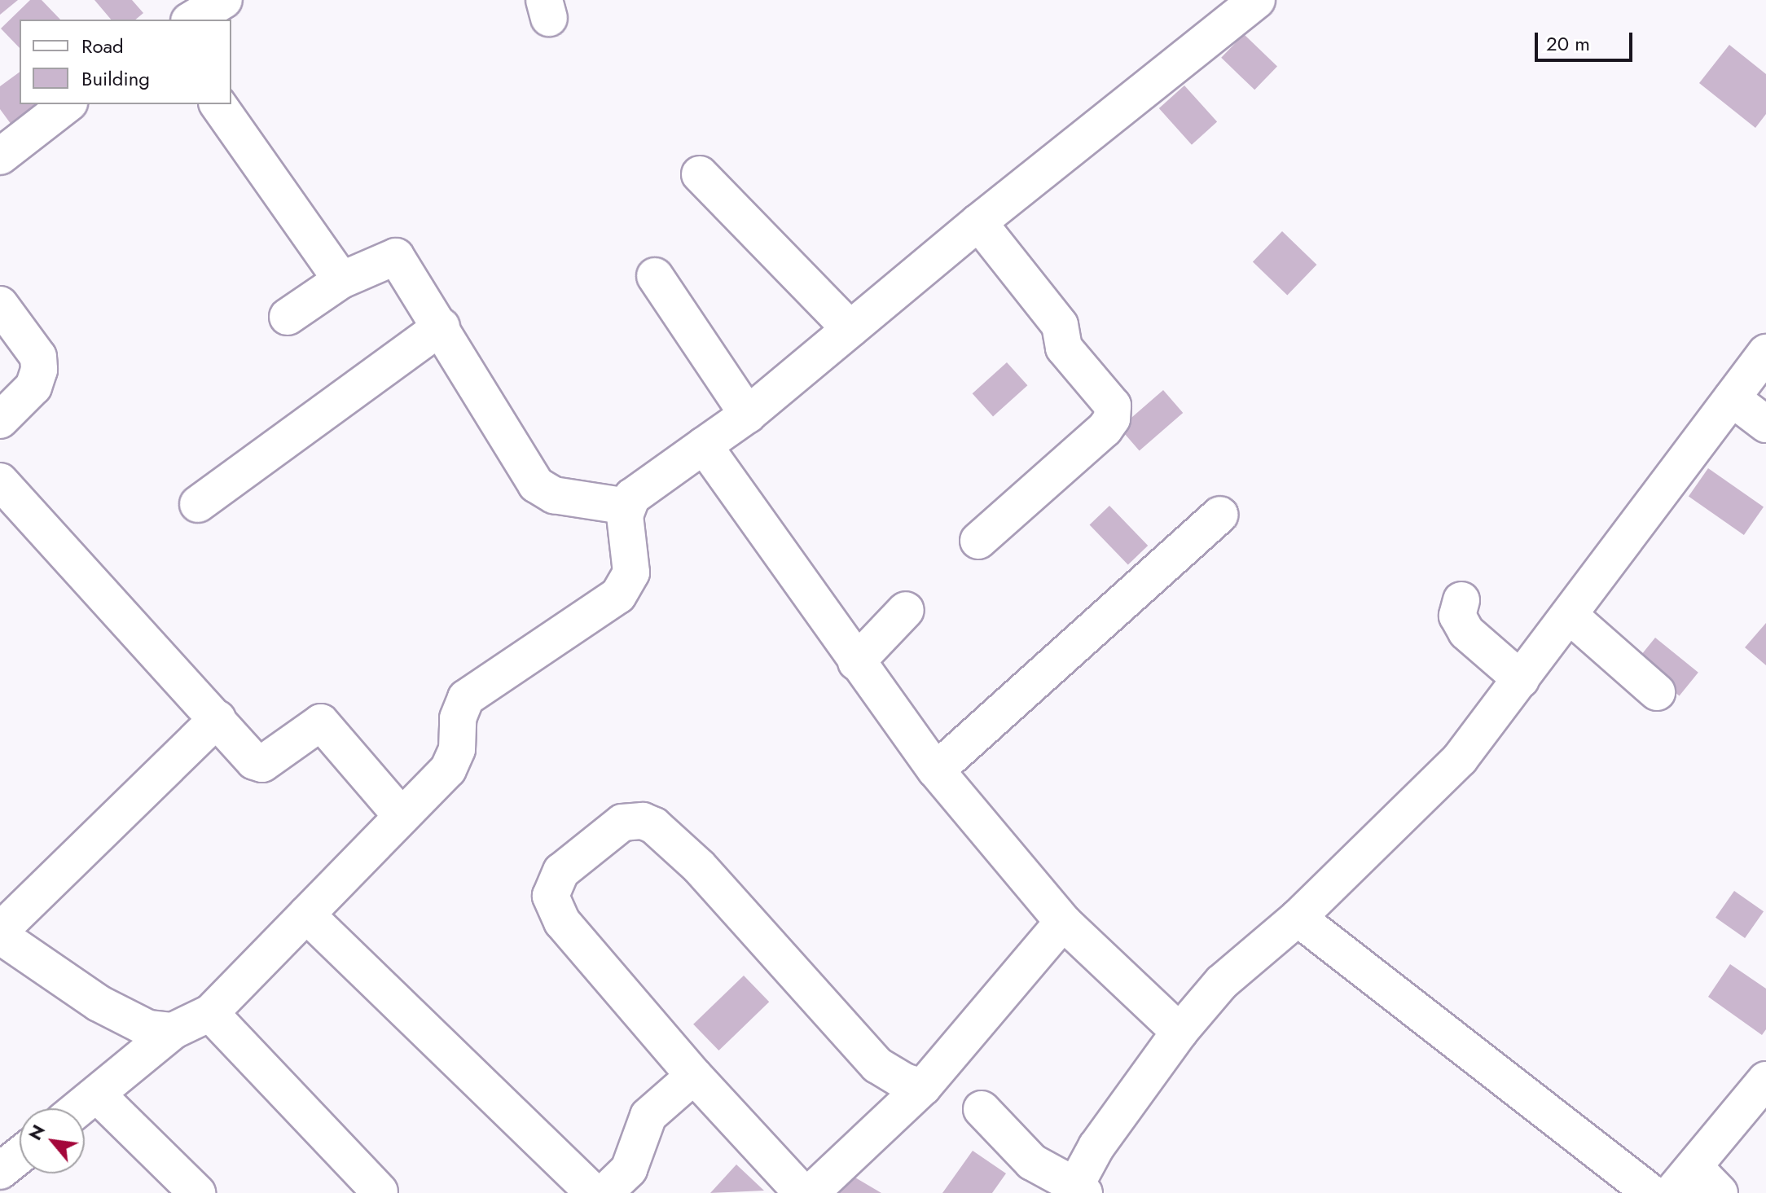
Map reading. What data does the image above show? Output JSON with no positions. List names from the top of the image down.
{
  "legend": ["Road", "Building"],
  "scale_bar": "20 m",
  "north": "top left"
}
